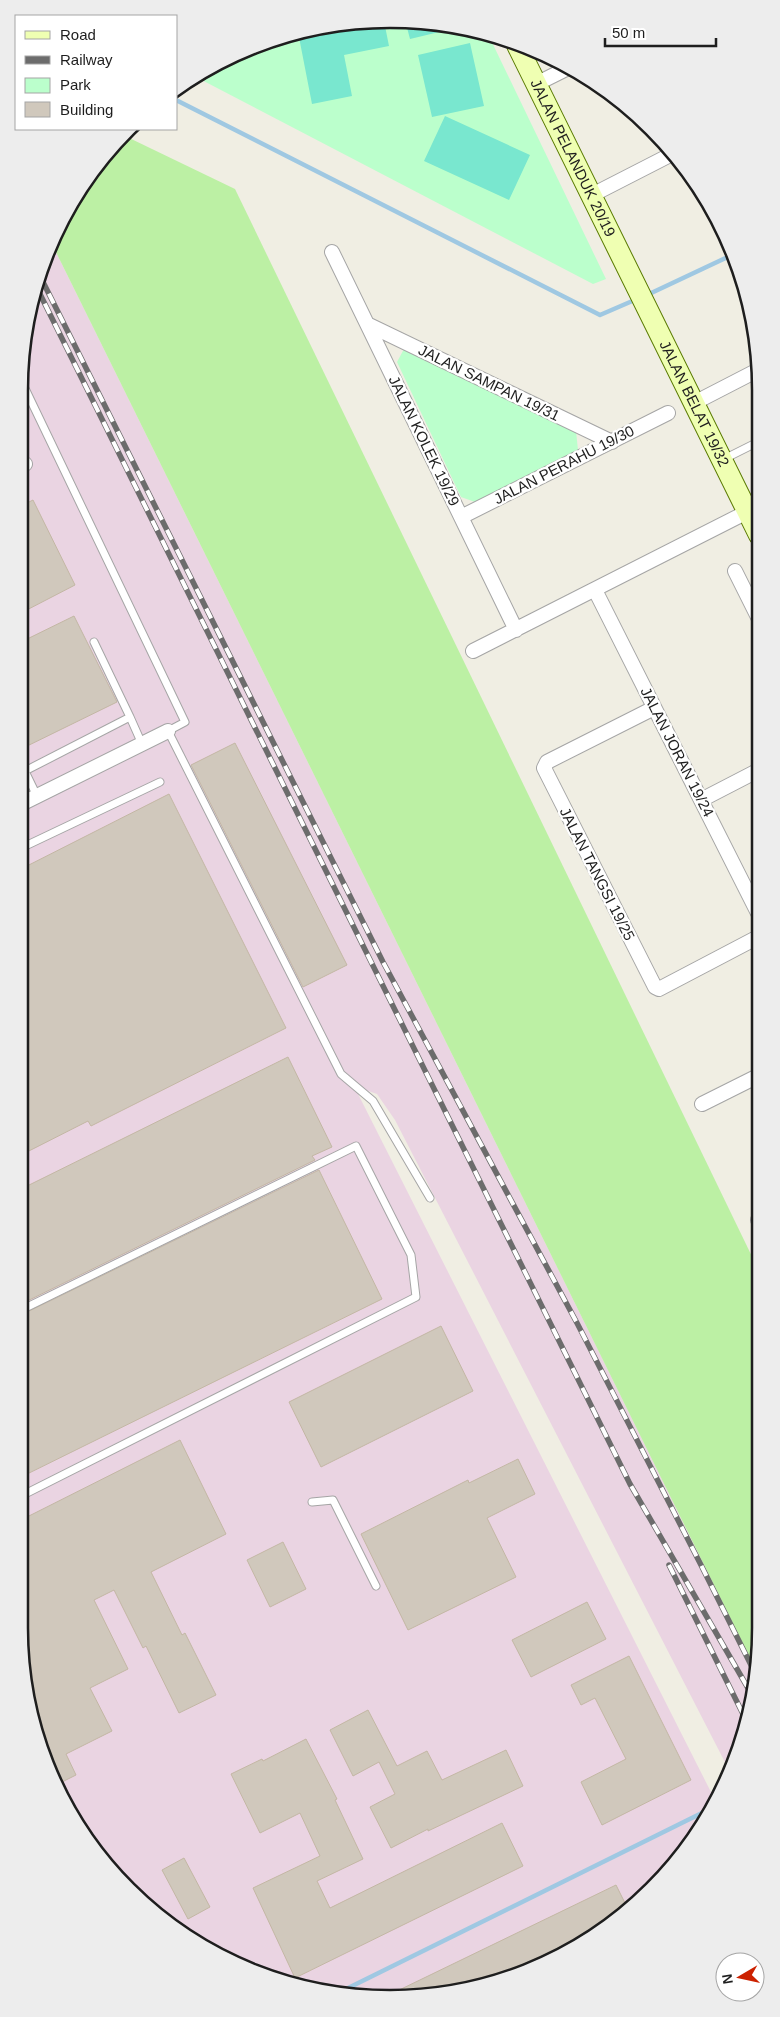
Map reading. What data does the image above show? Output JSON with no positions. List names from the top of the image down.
{
  "streets": {
    "street": [
      "JALAN PELANDUK 20/19",
      "JALAN SAMPAN 19/31",
      "JALAN BELAT 19/32",
      "JALAN KOLEK 19/29",
      "JALAN PERAHU 19/30",
      "JALAN JORAN 19/24",
      "JALAN TANGSI 19/25"
    ]
  },
  "crossings": [
    ["JALAN PELANDUK 20/19", "JALAN BELAT 19/32"],
    ["JALAN SAMPAN 19/31", "JALAN KOLEK 19/29"],
    ["JALAN SAMPAN 19/31", "JALAN PERAHU 19/30"],
    ["JALAN KOLEK 19/29", "JALAN PERAHU 19/30"],
    ["JALAN JORAN 19/24", "JALAN TANGSI 19/25"]
  ],
  "legend": [
    "Road",
    "Railway",
    "Park",
    "Building"
  ],
  "scale_bar": "50 m",
  "north": "left"
}
